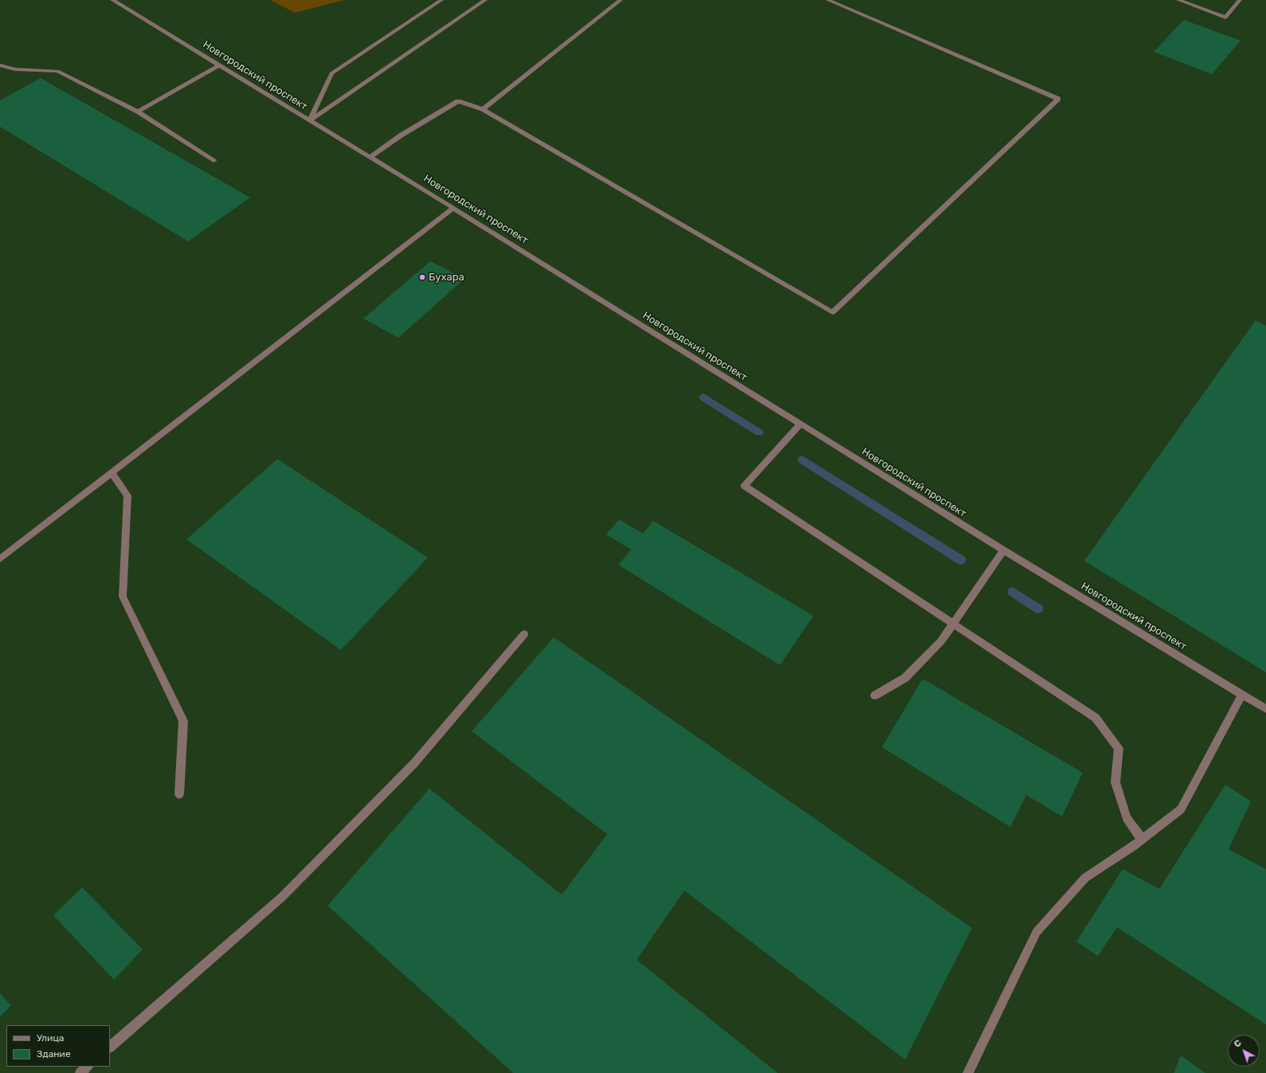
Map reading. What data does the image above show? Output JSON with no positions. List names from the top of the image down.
{
  "streets": {
    "street": ["Новгородский проспект"]
  },
  "places": ["Бухара"],
  "legend": ["Улица", "Здание"],
  "north": "top left"
}
